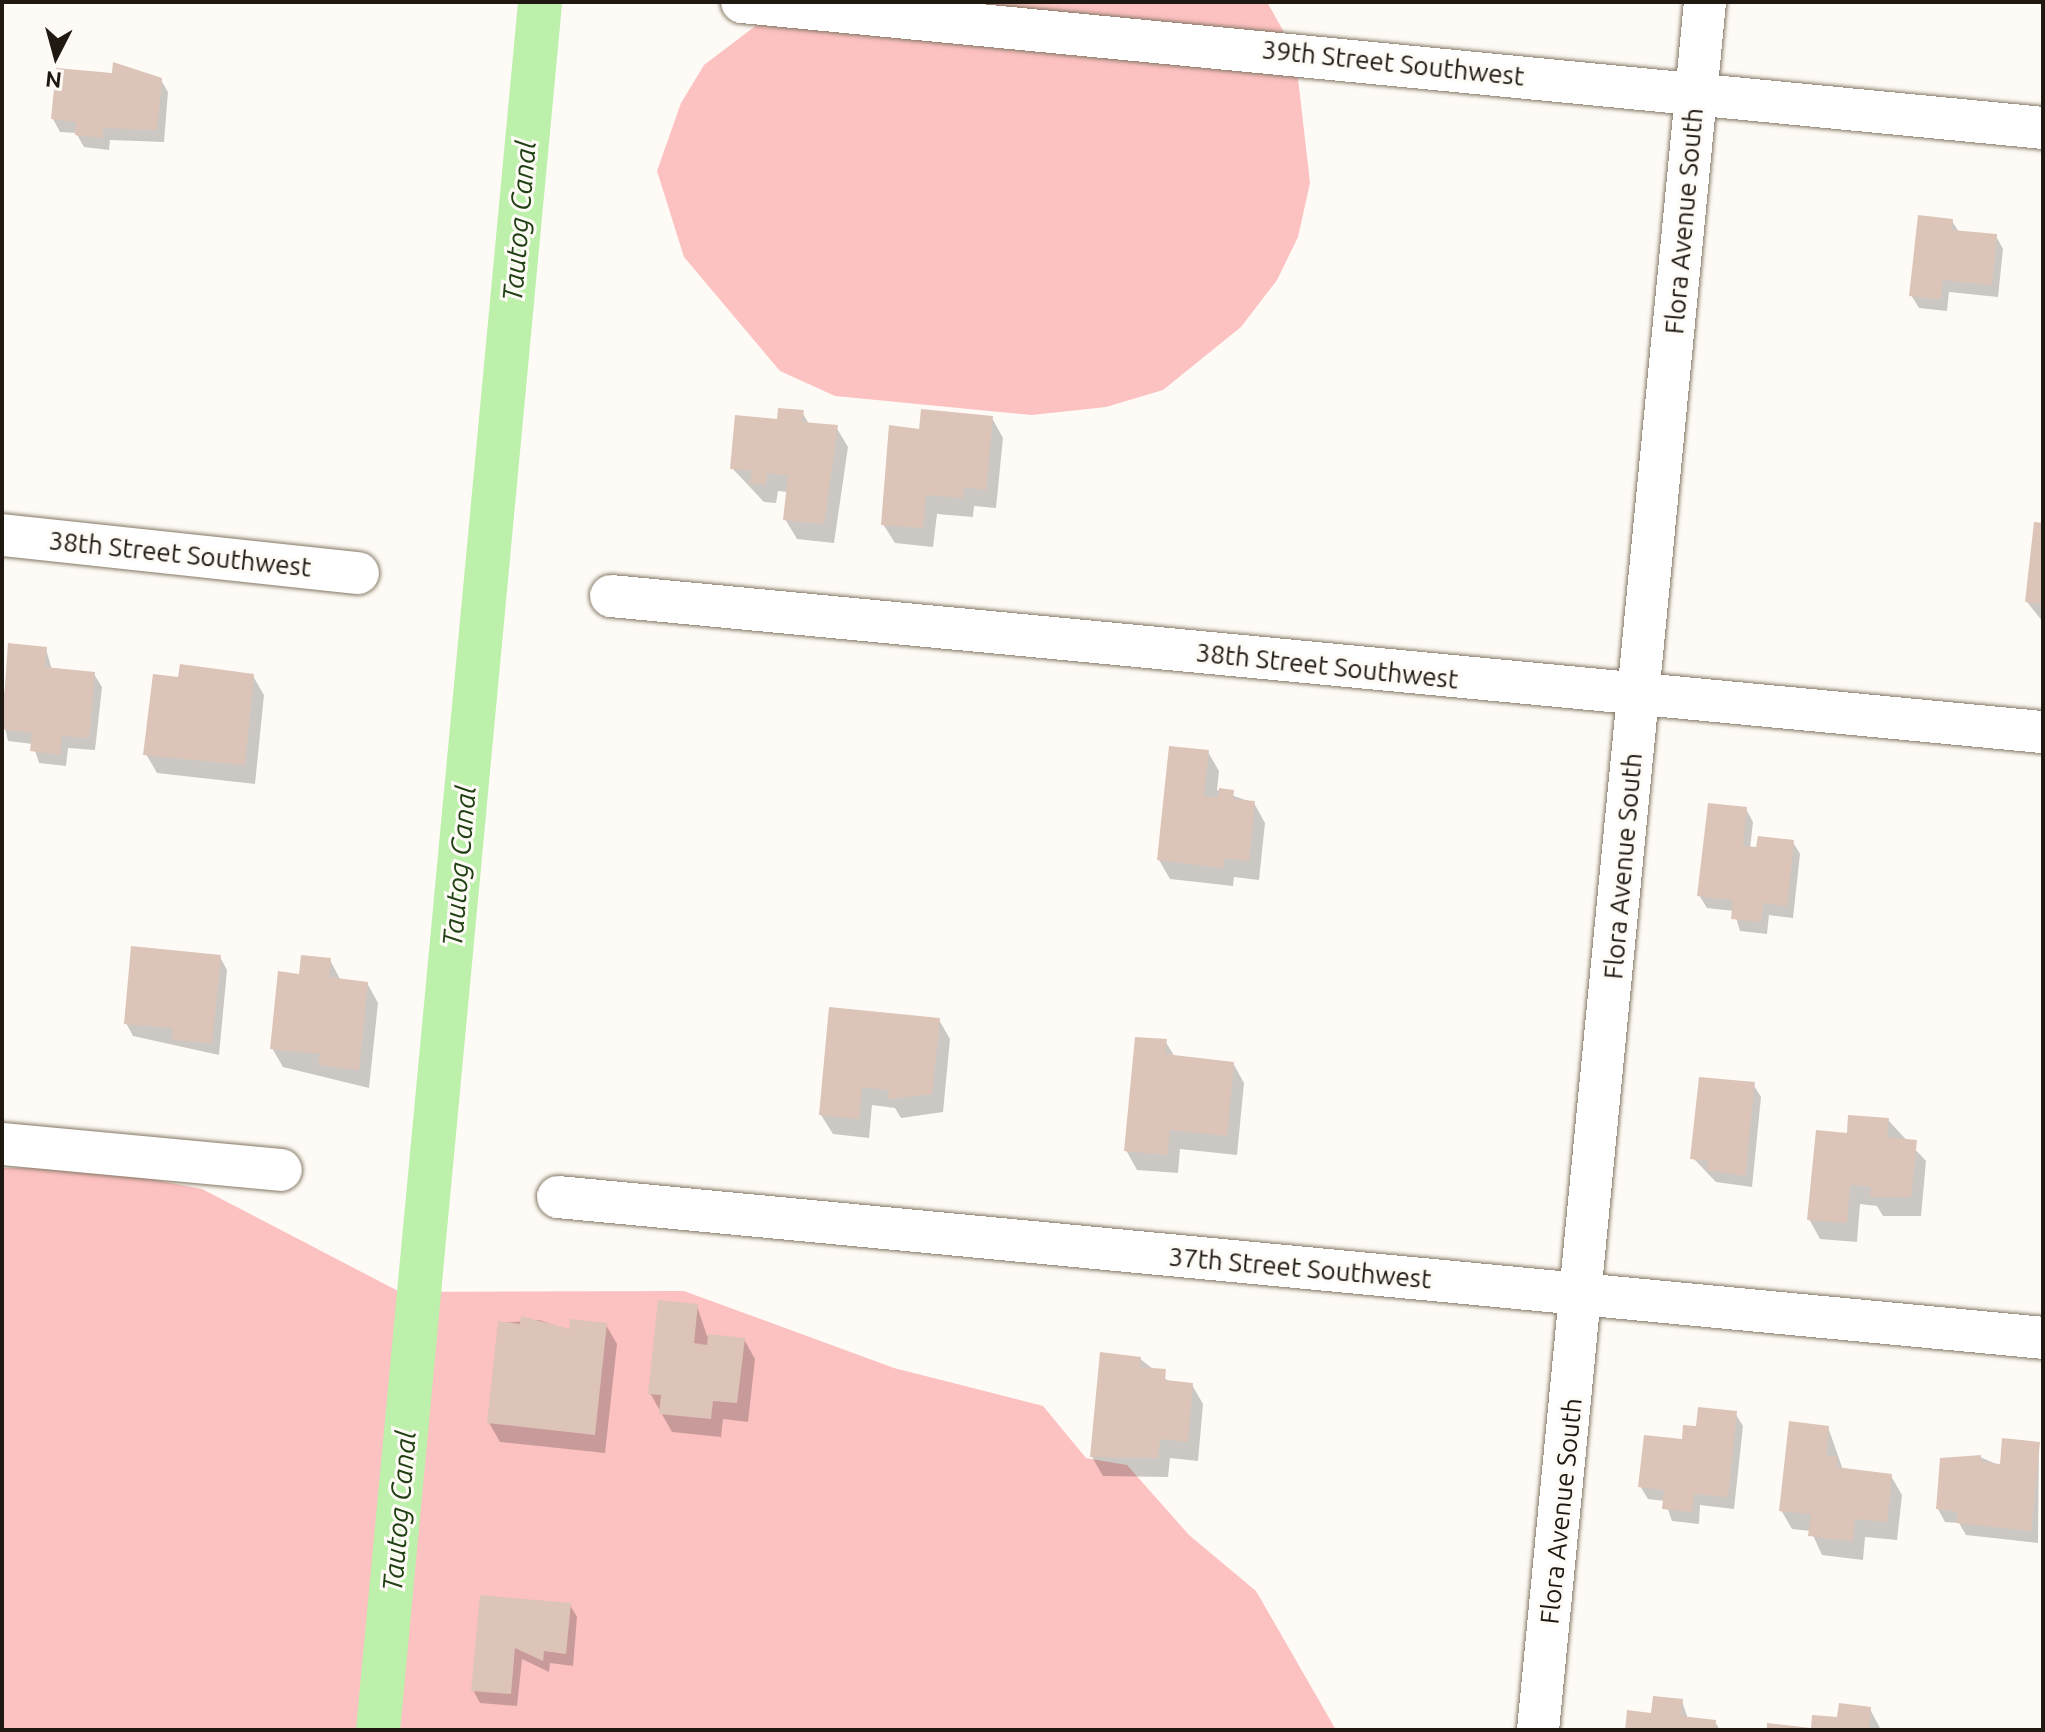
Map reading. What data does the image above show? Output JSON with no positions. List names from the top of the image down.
{
  "streets": {
    "street": [
      "39th Street Southwest",
      "Flora Avenue South",
      "38th Street Southwest",
      "37th Street Southwest"
    ]
  },
  "crossings": [
    ["39th Street Southwest", "Flora Avenue South"],
    ["Flora Avenue South", "38th Street Southwest"],
    ["Flora Avenue South", "37th Street Southwest"]
  ],
  "water": ["Tautog Canal"],
  "north": "bottom"
}
